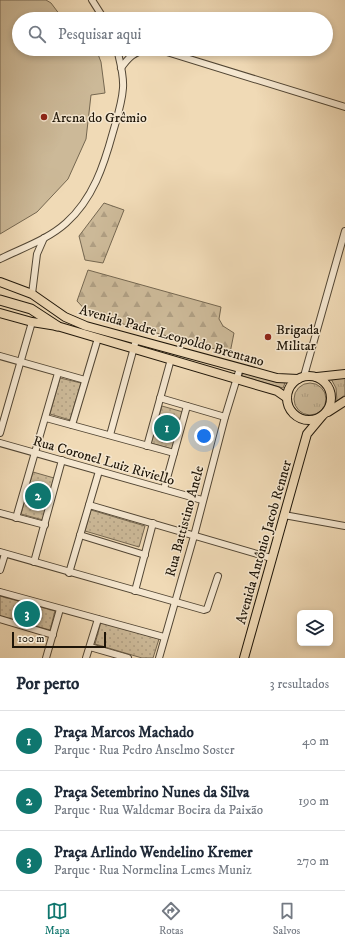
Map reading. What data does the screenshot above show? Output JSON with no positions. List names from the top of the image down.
{
  "streets": {
    "main road": ["Avenida Padre Leopoldo Brentano", "Avenida Antônio Jacob Renner"],
    "street": ["Rua Coronel Luiz Riviello", "Rua Battistino Anele"]
  },
  "crossings": [
    ["Avenida Padre Leopoldo Brentano", "Rua Battistino Anele"],
    ["Avenida Padre Leopoldo Brentano", "Avenida Antônio Jacob Renner"],
    ["Rua Coronel Luiz Riviello", "Rua Battistino Anele"]
  ],
  "places": ["Arena do Grêmio", "Brigada Militar"],
  "scale_bar": "100 m",
  "page": {
    "search": "Pesquisar aqui",
    "pins": ["1", "2", "3"],
    "scale": "100 m",
    "heading": ["Por perto", "3 resultados"],
    "list": [
      {
        "mark": "1",
        "name": "Praça Marcos Machado",
        "note": "Parque · Rua Pedro Anselmo Soster",
        "value": "40 m"
      },
      {
        "mark": "2",
        "name": "Praça Setembrino Nunes da Silva",
        "note": "Parque · Rua Waldemar Boeira da Paixão",
        "value": "190 m"
      },
      {
        "mark": "3",
        "name": "Praça Arlindo Wendelino Kremer",
        "note": "Parque · Rua Normelina Lemes Muniz",
        "value": "270 m"
      }
    ],
    "nav": ["Mapa", "Rotas", "Salvos"]
  }
}
